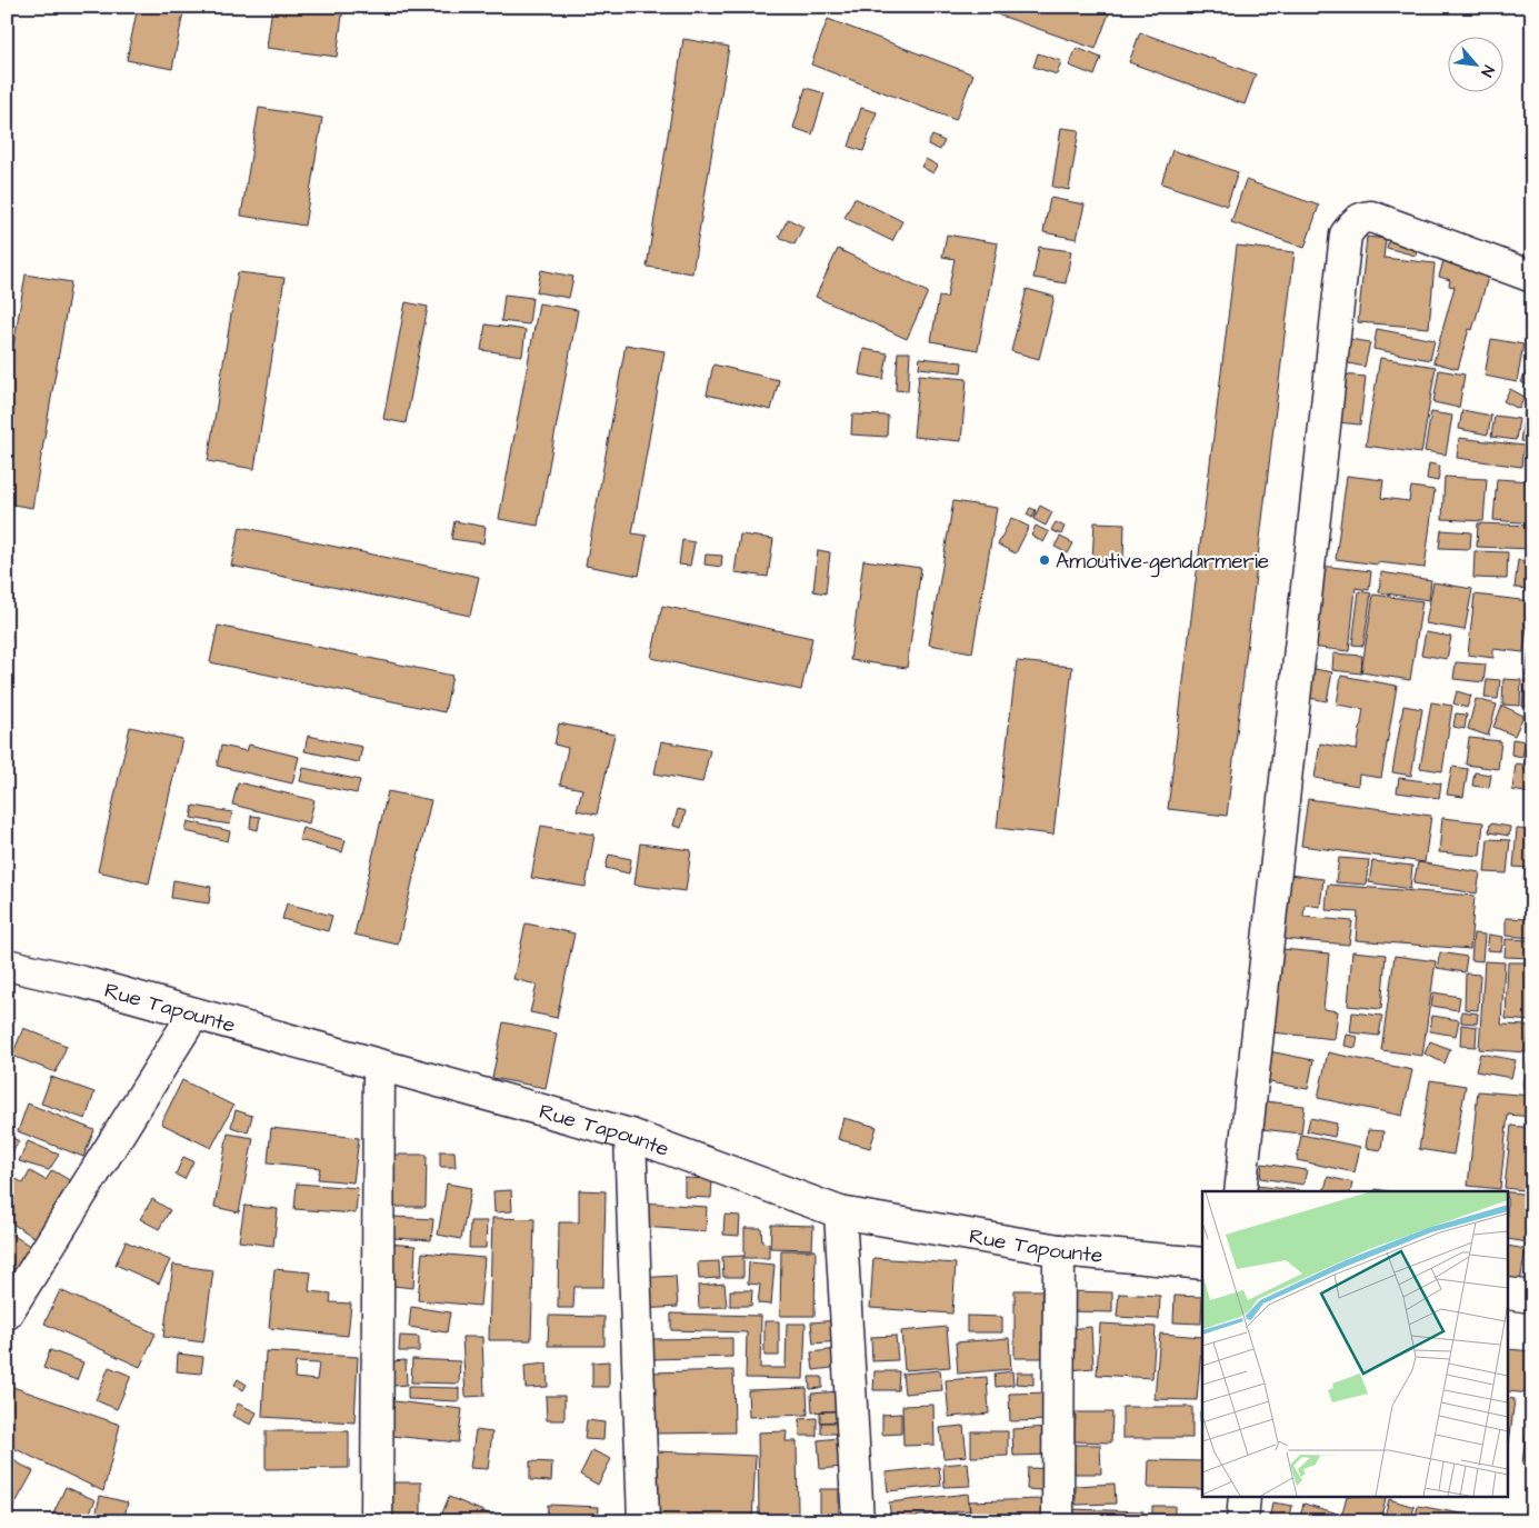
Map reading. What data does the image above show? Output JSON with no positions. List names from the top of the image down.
{
  "streets": {
    "street": ["Rue Tapounte"]
  },
  "places": ["Amoutive-gendarmerie"],
  "north": "bottom right"
}
